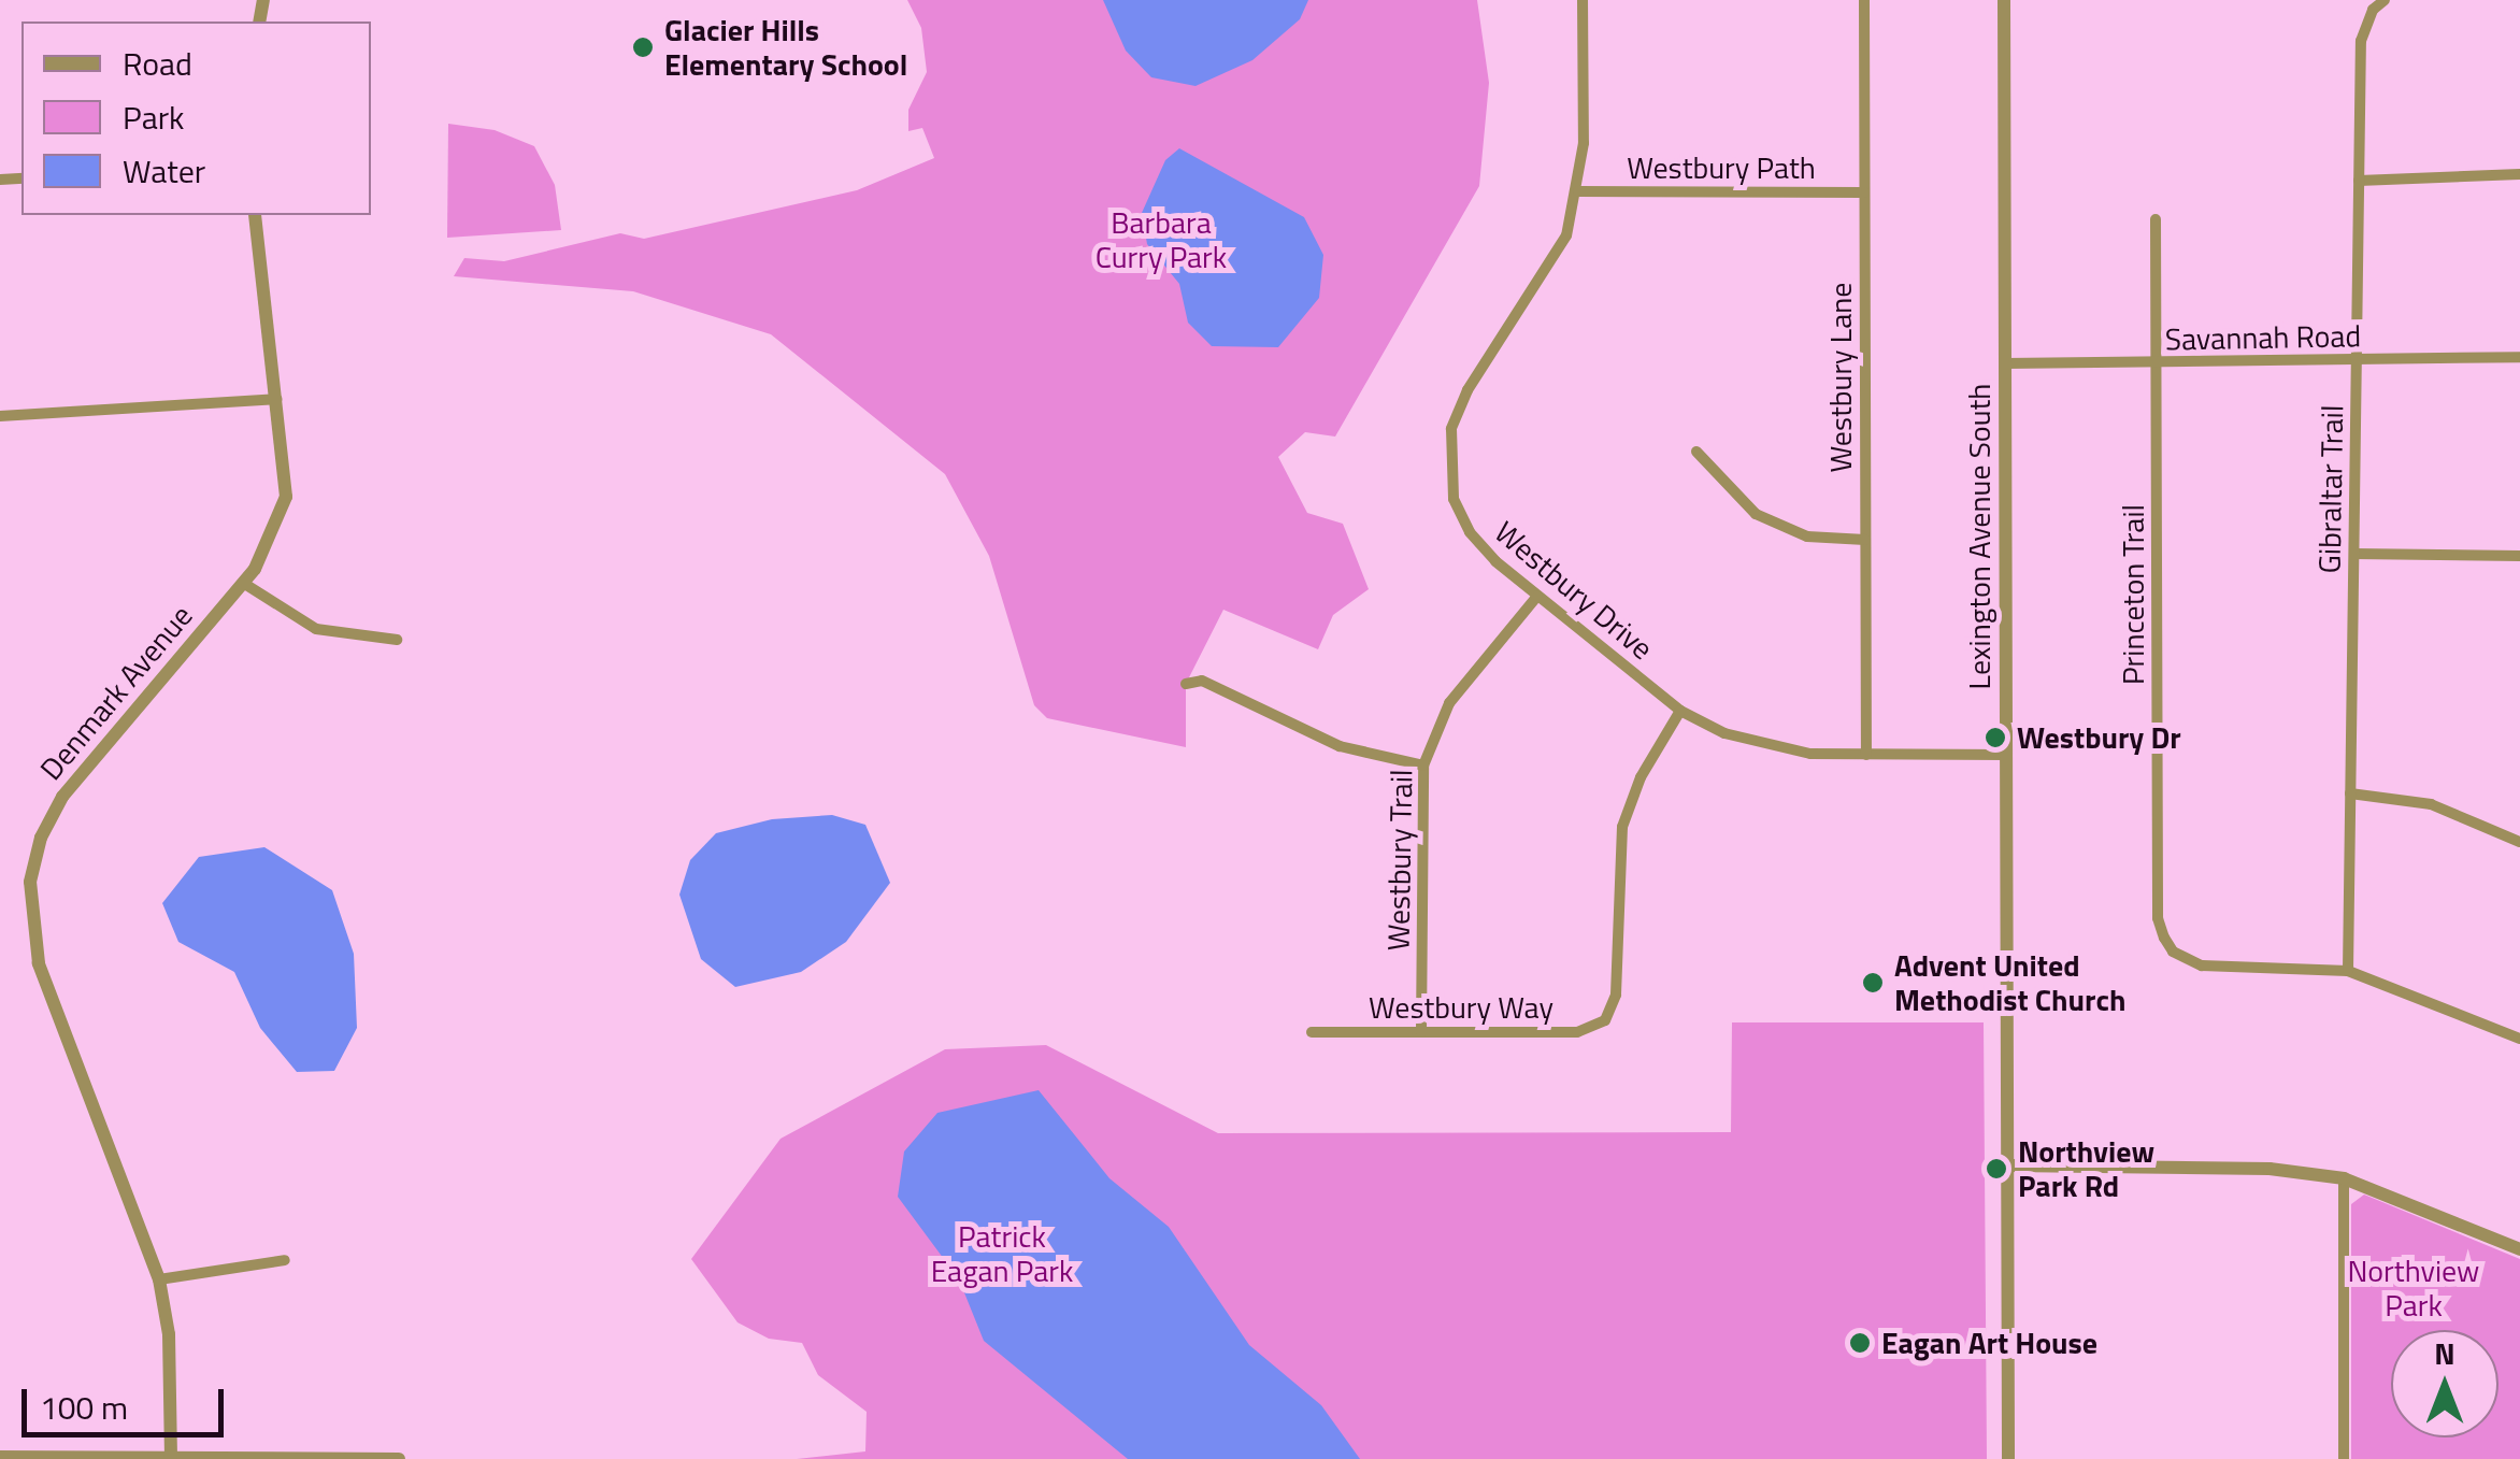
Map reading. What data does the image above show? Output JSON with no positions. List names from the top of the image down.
{
  "streets": {
    "street": [
      "Westbury Path",
      "Savannah Road",
      "Westbury Lane",
      "Gibraltar Trail",
      "Lexington Avenue South",
      "Westbury Drive",
      "Princeton Trail",
      "Denmark Avenue",
      "Westbury Trail",
      "Westbury Way"
    ]
  },
  "crossings": [
    ["Westbury Path", "Westbury Lane"],
    ["Westbury Path", "Westbury Drive"],
    ["Savannah Road", "Gibraltar Trail"],
    ["Savannah Road", "Lexington Avenue South"],
    ["Savannah Road", "Princeton Trail"],
    ["Westbury Lane", "Westbury Drive"],
    ["Gibraltar Trail", "Princeton Trail"],
    ["Lexington Avenue South", "Westbury Drive"],
    ["Westbury Drive", "Westbury Trail"],
    ["Westbury Drive", "Westbury Way"],
    ["Westbury Trail", "Westbury Way"]
  ],
  "parks": ["Barbara Curry Park", "Patrick Eagan Park", "Northview Park"],
  "places": [
    "Glacier Hills Elementary School",
    "Westbury Dr",
    "Advent United Methodist Church",
    "Northview Park Rd",
    "Eagan Art House"
  ],
  "legend": ["Road", "Park", "Water"],
  "scale_bar": "100 m",
  "north": "top"
}
